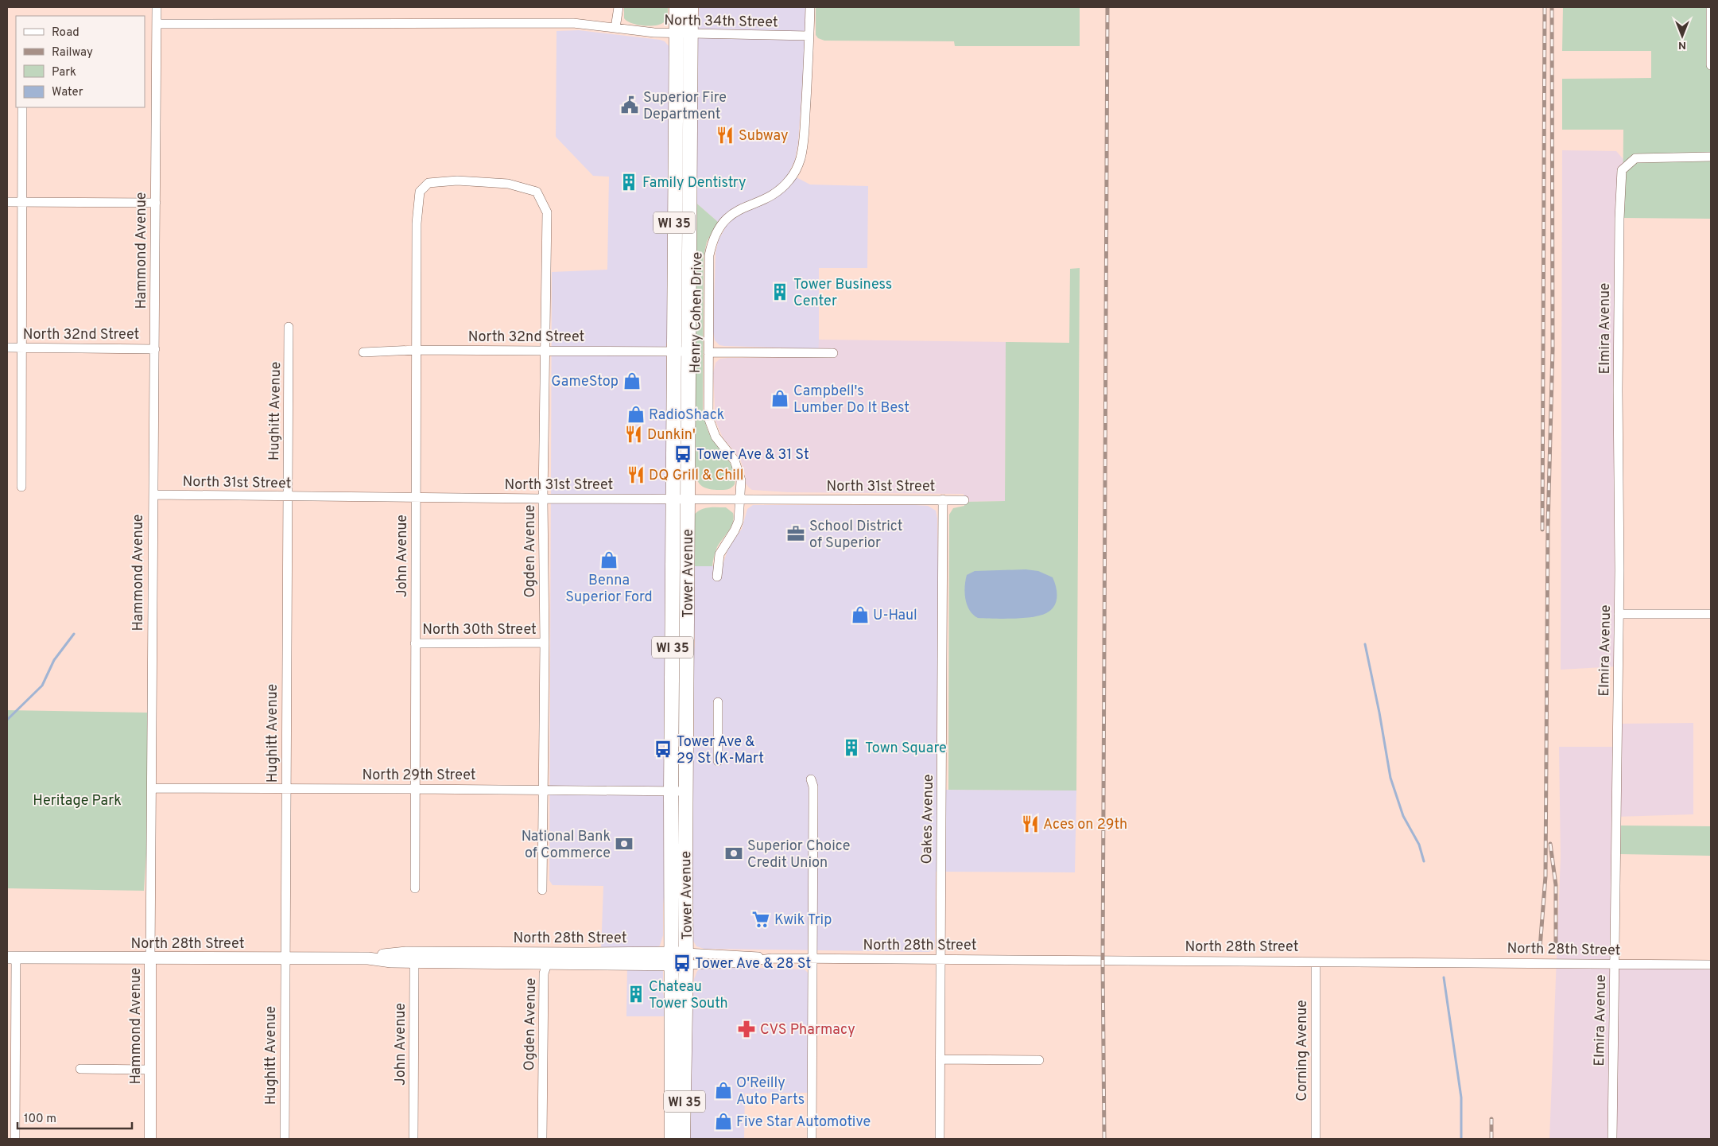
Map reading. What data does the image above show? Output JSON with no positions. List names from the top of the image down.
{
  "streets": {
    "main road": ["WI 35", "Tower Avenue", "North 28th Street"],
    "street": [
      "North 34th Street",
      "Hammond Avenue",
      "Henry Cohen Drive",
      "Elmira Avenue",
      "North 32nd Street",
      "Hughitt Avenue",
      "North 31st Street",
      "Ogden Avenue",
      "John Avenue",
      "North 30th Street",
      "North 29th Street",
      "Oakes Avenue",
      "Corning Avenue"
    ]
  },
  "crossings": [
    ["North 34th Street", "Hammond Avenue"],
    ["North 34th Street", "Henry Cohen Drive"],
    ["North 34th Street", "Tower Avenue"],
    ["Hammond Avenue", "North 32nd Street"],
    ["Hammond Avenue", "North 31st Street"],
    ["Hammond Avenue", "North 29th Street"],
    ["Hammond Avenue", "North 28th Street"],
    ["Henry Cohen Drive", "North 31st Street"],
    ["Elmira Avenue", "North 28th Street"],
    ["North 32nd Street", "Ogden Avenue"],
    ["North 32nd Street", "John Avenue"],
    ["North 32nd Street", "Tower Avenue"],
    ["Hughitt Avenue", "North 31st Street"],
    ["Hughitt Avenue", "North 29th Street"],
    ["Hughitt Avenue", "North 28th Street"],
    ["North 31st Street", "Ogden Avenue"],
    ["North 31st Street", "John Avenue"],
    ["North 31st Street", "Tower Avenue"],
    ["North 31st Street", "Oakes Avenue"],
    ["Ogden Avenue", "John Avenue"],
    ["Ogden Avenue", "North 30th Street"],
    ["Ogden Avenue", "North 29th Street"],
    ["Ogden Avenue", "North 28th Street"],
    ["John Avenue", "North 30th Street"],
    ["John Avenue", "North 29th Street"],
    ["John Avenue", "North 28th Street"],
    ["Tower Avenue", "North 29th Street"],
    ["Tower Avenue", "North 28th Street"],
    ["Oakes Avenue", "North 28th Street"],
    ["North 28th Street", "Corning Avenue"]
  ],
  "parks": ["Heritage Park"],
  "places": {
    "public building": ["Superior Fire Department"],
    "restaurant": [
      "Subway",
      "Dunkin'",
      "DQ Grill & Chill",
      "Aces on 29th"
    ],
    "building": [
      "Family Dentistry",
      "Tower Business Center",
      "Town Square",
      "Chateau Tower South"
    ],
    "shop": [
      "GameStop",
      "Campbell's Lumber Do It Best",
      "RadioShack",
      "Benna Superior Ford",
      "U-Haul",
      "O'Reilly Auto Parts",
      "Five Star Automotive"
    ],
    "bus stop": ["Tower Ave & 31 St", "Tower Ave & 29 St (K-Mart", "Tower Ave & 28 St"],
    "office": ["School District of Superior"],
    "bank": ["National Bank of Commerce", "Superior Choice Credit Union"],
    "supermarket": ["Kwik Trip"],
    "pharmacy": ["CVS Pharmacy"]
  },
  "legend": [
    "Road",
    "Railway",
    "Park",
    "Water"
  ],
  "scale_bar": "100 m",
  "north": "bottom"
}
